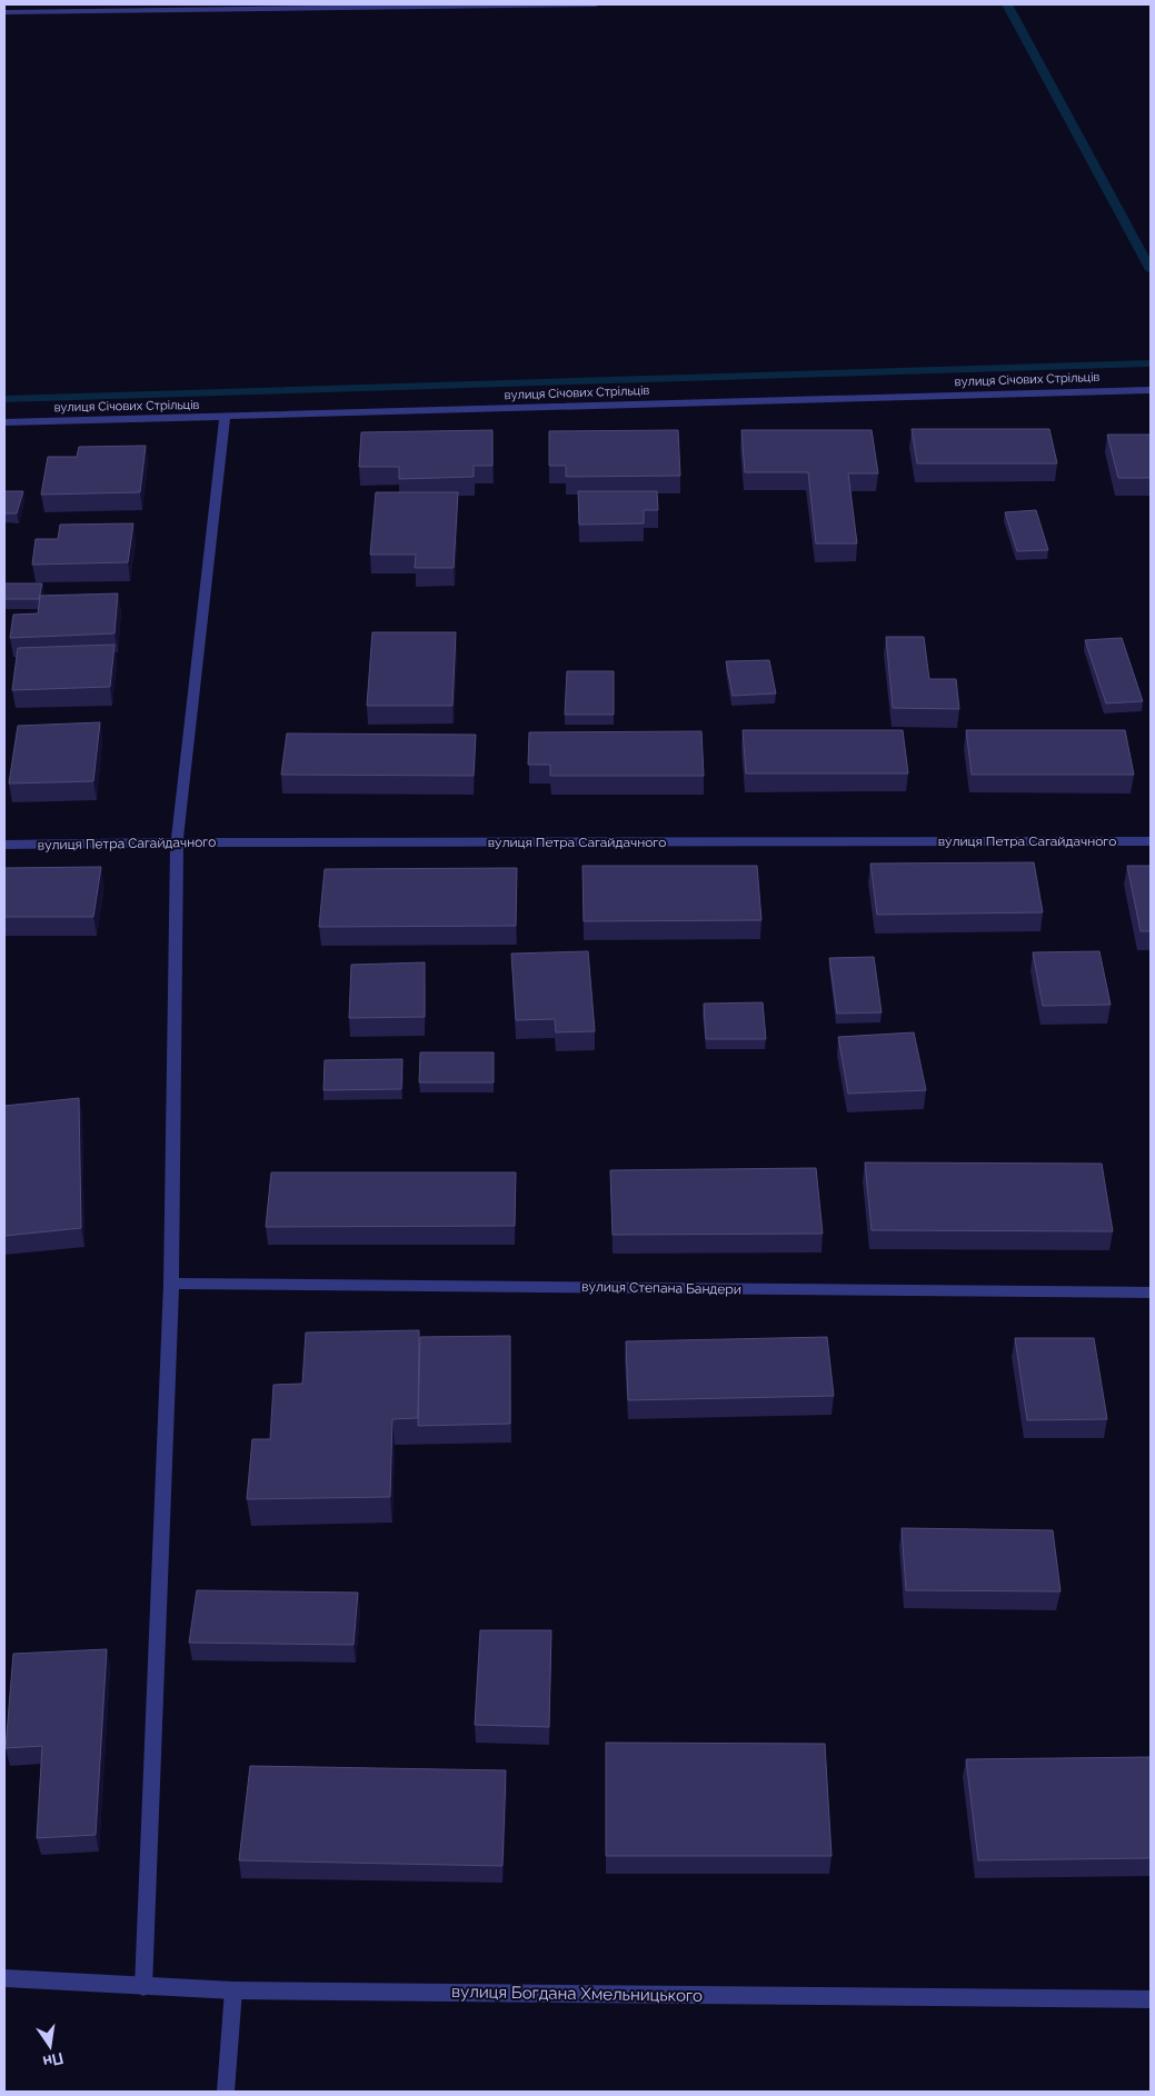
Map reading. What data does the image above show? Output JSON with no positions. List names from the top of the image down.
{
  "streets": {
    "street": [
      "вулиця Січових Стрільців",
      "вулиця Петра Сагайдачного",
      "вулиця Степана Бандери",
      "вулиця Богдана Хмельницького"
    ]
  },
  "north": "bottom"
}
